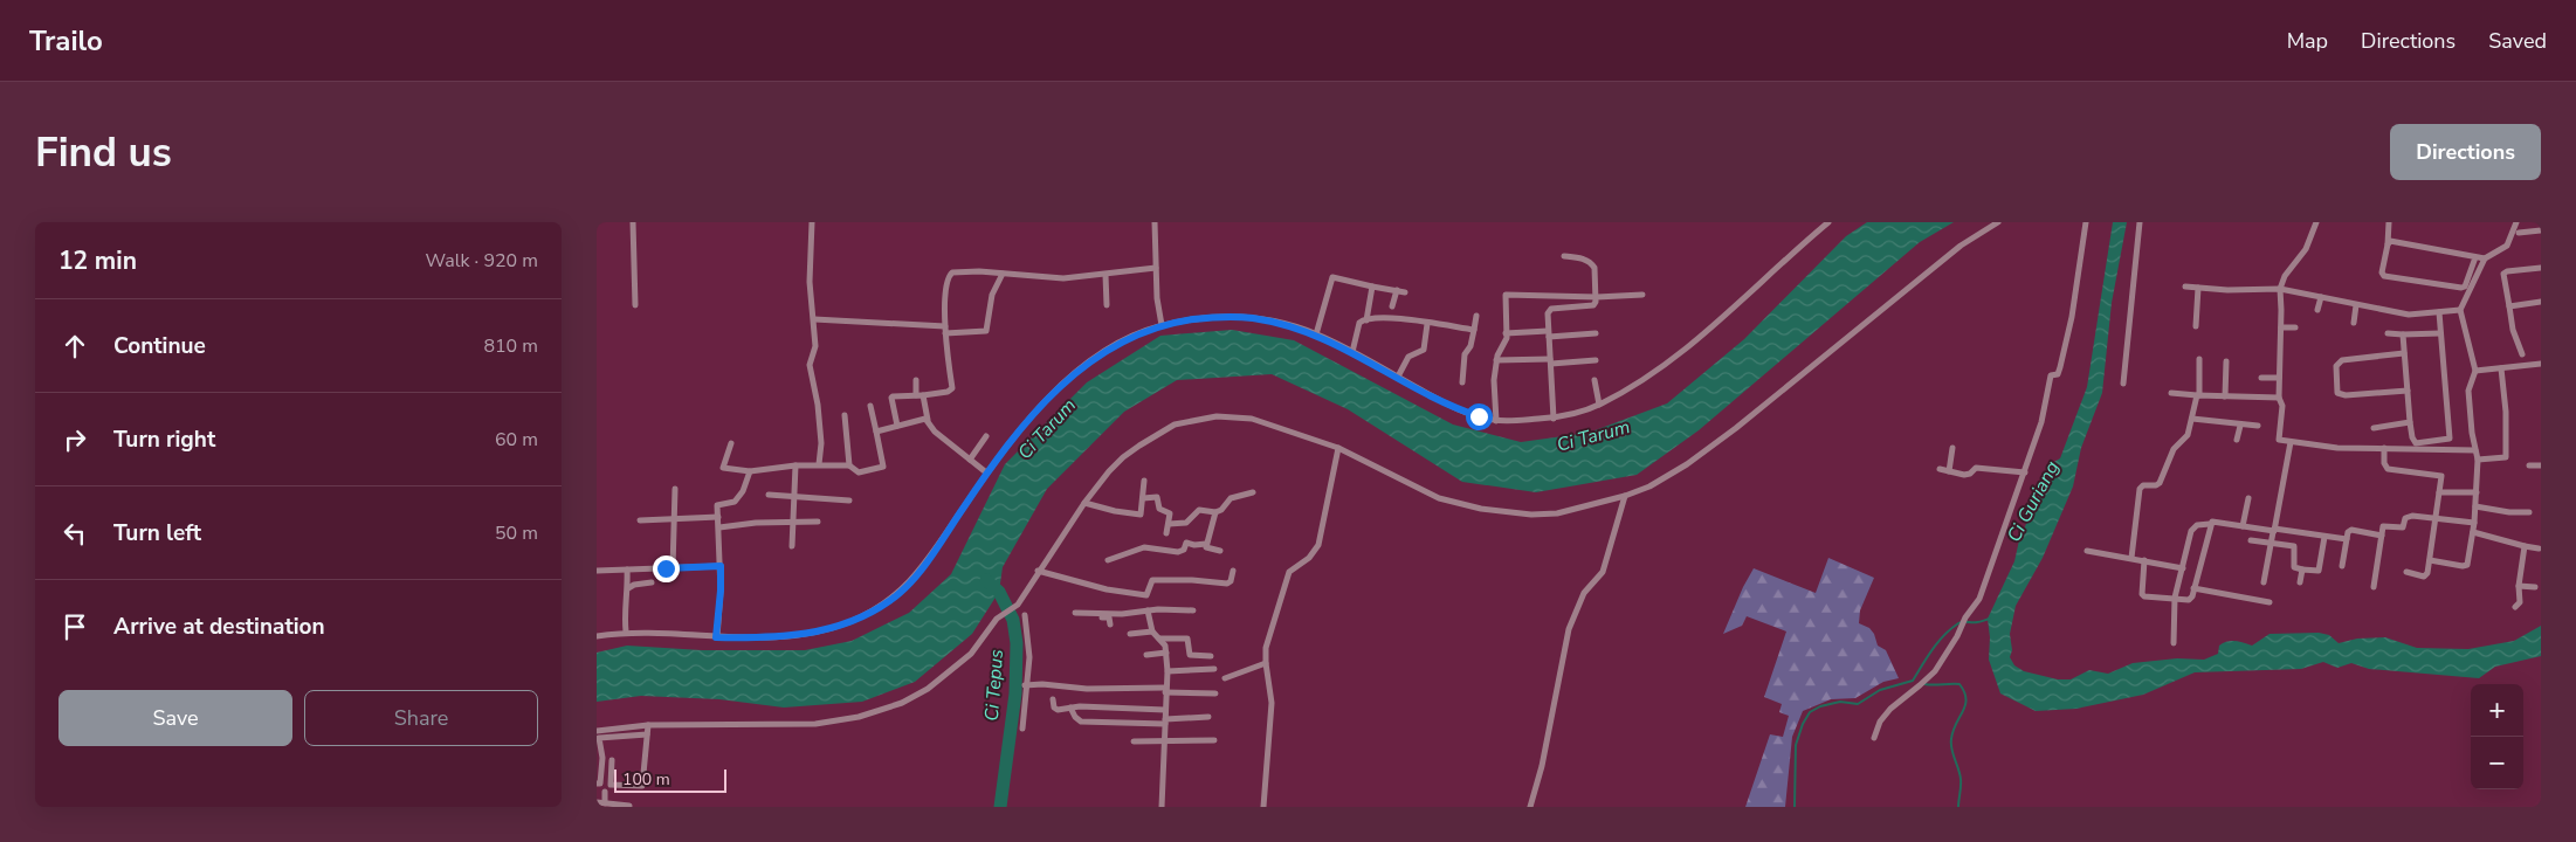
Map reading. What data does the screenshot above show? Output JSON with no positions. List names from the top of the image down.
{
  "water": ["Ci Tarum", "Ci Guriang", "Ci Tepus"],
  "scale_bar": "100 m",
  "page": {
    "header": "Trailo",
    "nav": ["Map", "Directions", "Saved"],
    "buttons": [
      "Directions",
      ["Save", "Share"]
    ],
    "title": "Find us",
    "heading": ["12 min", "Walk · 920 m"],
    "list": [
      ["Continue", "810 m"],
      ["Turn right", "60 m"],
      ["Turn left", "50 m"],
      "Arrive at destination"
    ],
    "map_buttons": ["+", "−"],
    "scale": "100 m"
  }
}
